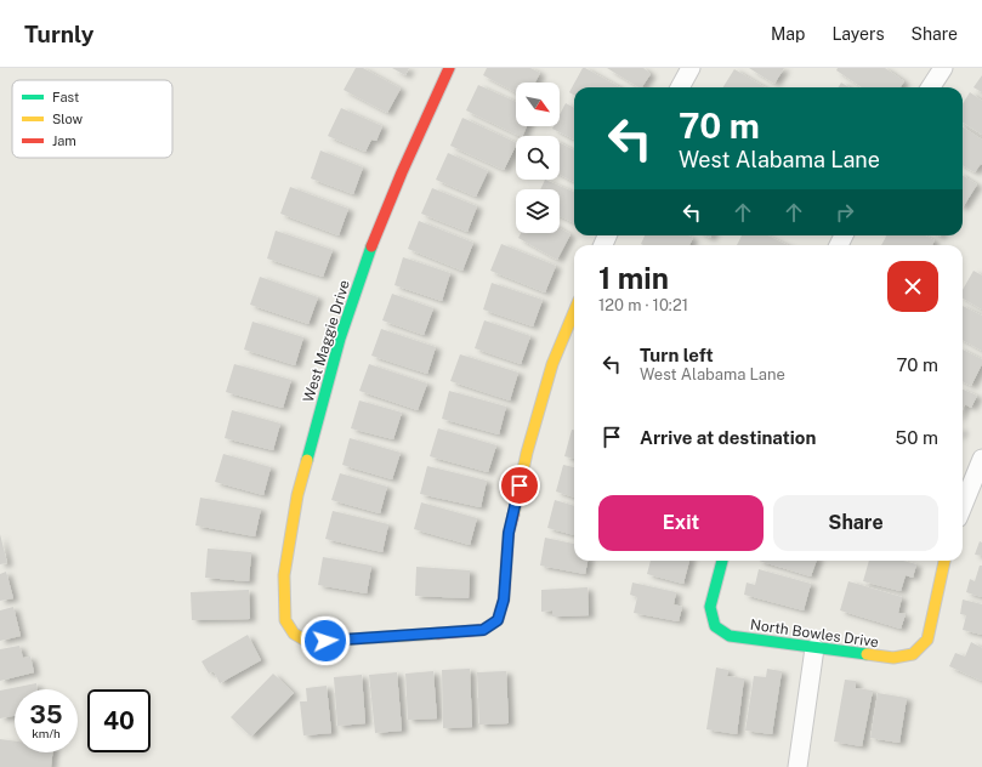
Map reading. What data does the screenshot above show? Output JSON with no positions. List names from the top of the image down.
{
  "streets": {
    "street": ["West Maggie Drive", "North Bowles Drive"]
  },
  "legend": ["Fast", "Slow", "Jam"],
  "north": "bottom right",
  "page": {
    "header": "Turnly",
    "nav": ["Map", "Layers", "Share"],
    "turn": ["70 m", "West Alabama Lane"],
    "heading": ["1 min", "120 m · 10:21"],
    "list": [
      {
        "name": "Turn left",
        "note": "West Alabama Lane",
        "value": "70 m"
      },
      {
        "name": "Arrive at destination",
        "value": "50 m"
      }
    ],
    "buttons": ["Exit", "Share"],
    "speed": "35 km/h",
    "limit": "40"
  }
}
